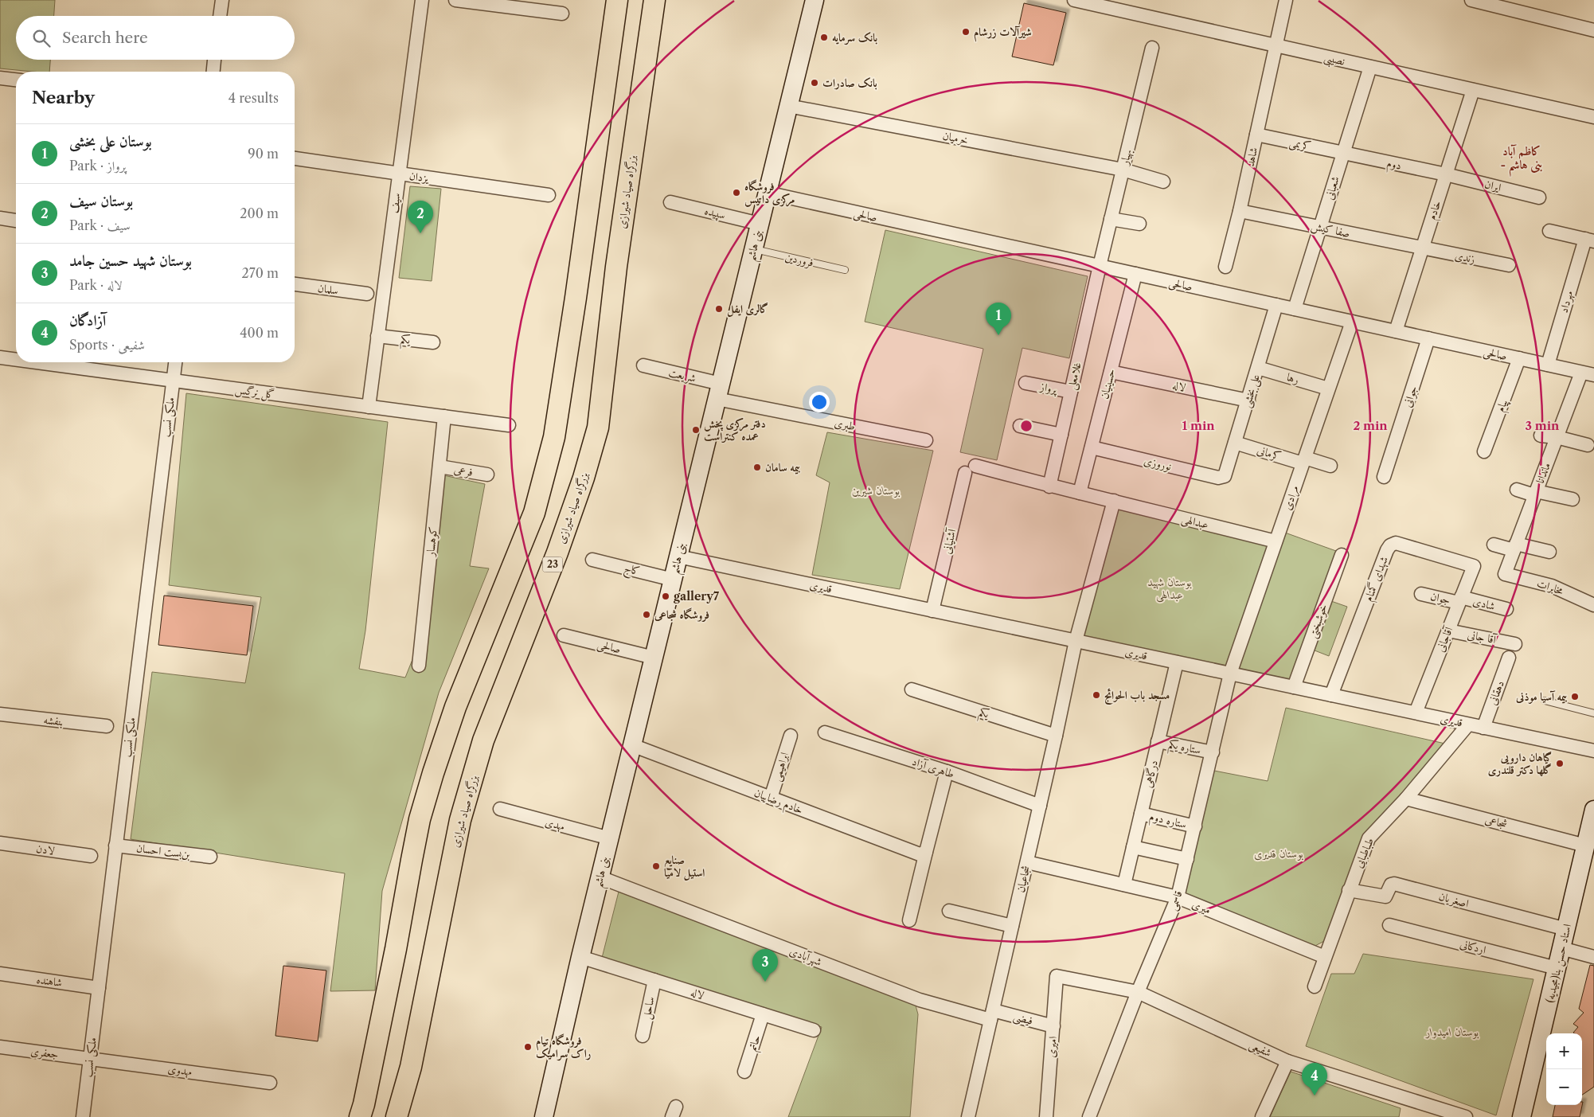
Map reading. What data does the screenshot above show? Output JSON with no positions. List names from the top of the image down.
{
  "streets": {
    "highway": ["بزرگراه صیاد شیرازی", "23"],
    "main road": ["بنی هاشم", "استاد حسن بنا(مجیدیه)"],
    "street": [
      "نصیبی",
      "خرمیان",
      "کریمی",
      "بهیار",
      "شاهد",
      "دوم",
      "یزدان",
      "ایران",
      "شعبانی",
      "سیف",
      "خادم",
      "سپیده",
      "صالحی",
      "صفا کیش",
      "زندی",
      "سلمان",
      "مهرداد",
      "یکم",
      "شریعت",
      "غلامعلی",
      "رها",
      "حسینیان",
      "لاله",
      "پرواز",
      "علی بخشی",
      "گل نرگس",
      "جوانی",
      "پیام",
      "ملکی نسب",
      "طبری",
      "کرمانی",
      "نوروزی",
      "فرعی",
      "ماندانا",
      "مرادی",
      "عبدالهی",
      "کوهسار",
      "آشتیانی",
      "کاج",
      "شهدای گمنام",
      "قدیری",
      "مخابرات",
      "جوان",
      "شادی",
      "خوشبختی",
      "آقا جانی",
      "آقاجانی",
      "دهقانی",
      "بنفشه",
      "ستاره یکم",
      "ابراهیمی",
      "طاهری آزاد",
      "درگاهی",
      "خادم رضاییان",
      "ستاره دوم",
      "شجاعی",
      "مهدی",
      "لادن",
      "بن‌بست احسان",
      "طباطبایی",
      "شجاعیان",
      "اصغریان",
      "قاسمی",
      "میری",
      "اردکانی",
      "شهرآبادی",
      "شاهنده",
      "ساحل",
      "فیضی",
      "حاتم",
      "امیری",
      "شفیعی",
      "جعفری",
      "مهدوی"
    ],
    "lane": ["فروردین"]
  },
  "crossings": [
    ["نصیبی", "شاهد"],
    ["نصیبی", "شعبانی"],
    ["نصیبی", "خادم"],
    ["خرمیان", "بهیار"],
    ["خرمیان", "بنی هاشم"],
    ["کریمی", "شاهد"],
    ["کریمی", "دوم"],
    ["کریمی", "شعبانی"],
    ["بهیار", "صالحی"],
    ["بهیار", "غلامعلی"],
    ["شاهد", "صفا کیش"],
    ["دوم", "ایران"],
    ["دوم", "شعبانی"],
    ["دوم", "خادم"],
    ["یزدان", "سیف"],
    ["ایران", "خادم"],
    ["شعبانی", "صالحی"],
    ["شعبانی", "صفا کیش"],
    ["سیف", "یکم"],
    ["سیف", "گل نرگس"],
    ["خادم", "صالحی"],
    ["خادم", "صفا کیش"],
    ["خادم", "زندی"],
    ["سپیده", "بنی هاشم"],
    ["صالحی", "بنی هاشم"],
    ["صالحی", "مهرداد"],
    ["صالحی", "غلامعلی"],
    ["صالحی", "حسینیان"],
    ["صالحی", "علی بخشی"],
    ["صالحی", "جوانی"],
    ["صالحی", "پیام"],
    ["صالحی", "ماندانا"],
    ["صالحی", "مرادی"],
    ["صفا کیش", "زندی"],
    ["بنی هاشم", "فروردین"],
    ["بنی هاشم", "شریعت"],
    ["بنی هاشم", "لاله"],
    ["بنی هاشم", "طبری"],
    ["بنی هاشم", "کاج"],
    ["بنی هاشم", "قدیری"],
    ["بنی هاشم", "خادم رضاییان"],
    ["بنی هاشم", "مهدی"],
    ["بنی هاشم", "شهرآبادی"],
    ["یکم", "شجاعیان"],
    ["شریعت", "طبری"],
    ["غلامعلی", "پرواز"],
    ["غلامعلی", "عبدالهی"],
    ["رها", "علی بخشی"],
    ["رها", "مرادی"],
    ["حسینیان", "لاله"],
    ["حسینیان", "نوروزی"],
    ["حسینیان", "عبدالهی"],
    ["لاله", "علی بخشی"],
    ["لاله", "ساحل"],
    ["لاله", "حاتم"],
    ["علی بخشی", "کرمانی"],
    ["علی بخشی", "نوروزی"],
    ["گل نرگس", "ملکی نسب"],
    ["گل نرگس", "کوهسار"],
    ["ملکی نسب", "بن‌بست احسان"],
    ["ملکی نسب", "شاهنده"],
    ["ملکی نسب", "جعفری"],
    ["ملکی نسب", "مهدوی"],
    ["کرمانی", "مرادی"],
    ["فرعی", "کوهسار"],
    ["ماندانا", "مخابرات"],
    ["مرادی", "عبدالهی"],
    ["مرادی", "قدیری"],
    ["مرادی", "قاسمی"],
    ["عبدالهی", "آشتیانی"],
    ["آشتیانی", "قدیری"],
    ["شهدای گمنام", "قدیری"],
    ["شهدای گمنام", "آقاجانی"],
    ["قدیری", "خوشبختی"],
    ["قدیری", "آقاجانی"],
    ["قدیری", "دهقانی"],
    ["قدیری", "درگاهی"],
    ["قدیری", "طباطبایی"],
    ["قدیری", "شجاعیان"],
    ["قدیری", "قاسمی"],
    ["جوان", "شادی"],
    ["جوان", "آقاجانی"],
    ["شادی", "آقاجانی"],
    ["آقا جانی", "آقاجانی"],
    ["ستاره یکم", "درگاهی"],
    ["ستاره یکم", "قاسمی"],
    ["ابراهیمی", "خادم رضاییان"],
    ["طاهری آزاد", "شجاعیان"],
    ["درگاهی", "ستاره دوم"],
    ["درگاهی", "میری"],
    ["ستاره دوم", "قاسمی"],
    ["شجاعی", "طباطبایی"],
    ["شجاعی", "استاد حسن بنا(مجیدیه)"],
    ["طباطبایی", "اصغریان"],
    ["طباطبایی", "میری"],
    ["شجاعیان", "میری"],
    ["شجاعیان", "شهرآبادی"],
    ["شجاعیان", "فیضی"],
    ["اصغریان", "استاد حسن بنا(مجیدیه)"],
    ["قاسمی", "میری"],
    ["قاسمی", "شفیعی"],
    ["اردکانی", "استاد حسن بنا(مجیدیه)"],
    ["شهرآبادی", "فیضی"],
    ["فیضی", "امیری"],
    ["امیری", "شفیعی"],
    ["جعفری", "مهدوی"]
  ],
  "districts": ["کاظم آباد - بنی هاشم"],
  "parks": [
    "بوستان شیرین",
    "بوستان شهید عبدالهی",
    "بوستان قدیری",
    "بوستان امیدوار"
  ],
  "places": [
    "شیرآلات زرشام",
    "بانک سرمایه",
    "بانک صادرات",
    "فروشگاه مرکزی داتیس",
    "گالری ایفل",
    "دفتر مرکزی پخش عمده کنتراست",
    "بیمه سامان",
    "gallery7",
    "فروشگاه شجاعی",
    "مسجد باب الحوائج",
    "بیمه آسیا موذنی",
    "گیاهان دارویی گلها دکتر قلندری",
    "صنایع استیل لامیا",
    "فروشگاه تیام راک سرامیک"
  ],
  "page": {
    "search": "Search here",
    "heading": ["Nearby", "4 results"],
    "list": [
      {
        "mark": "1",
        "name": "بوستان علی بخشی",
        "note": "Park · پرواز",
        "value": "90 m"
      },
      {
        "mark": "2",
        "name": "بوستان سیف",
        "note": "Park · سیف",
        "value": "200 m"
      },
      {
        "mark": "3",
        "name": "بوستان شهید حسین جامد",
        "note": "Park · لاله",
        "value": "270 m"
      },
      {
        "mark": "4",
        "name": "آزادگان",
        "note": "Sports · شفیعی",
        "value": "400 m"
      }
    ],
    "pins": [
      "2",
      "1",
      "3",
      "4"
    ],
    "map_buttons": ["+", "−"]
  },
  "rings": ["1 min", "2 min", "3 min"]
}
